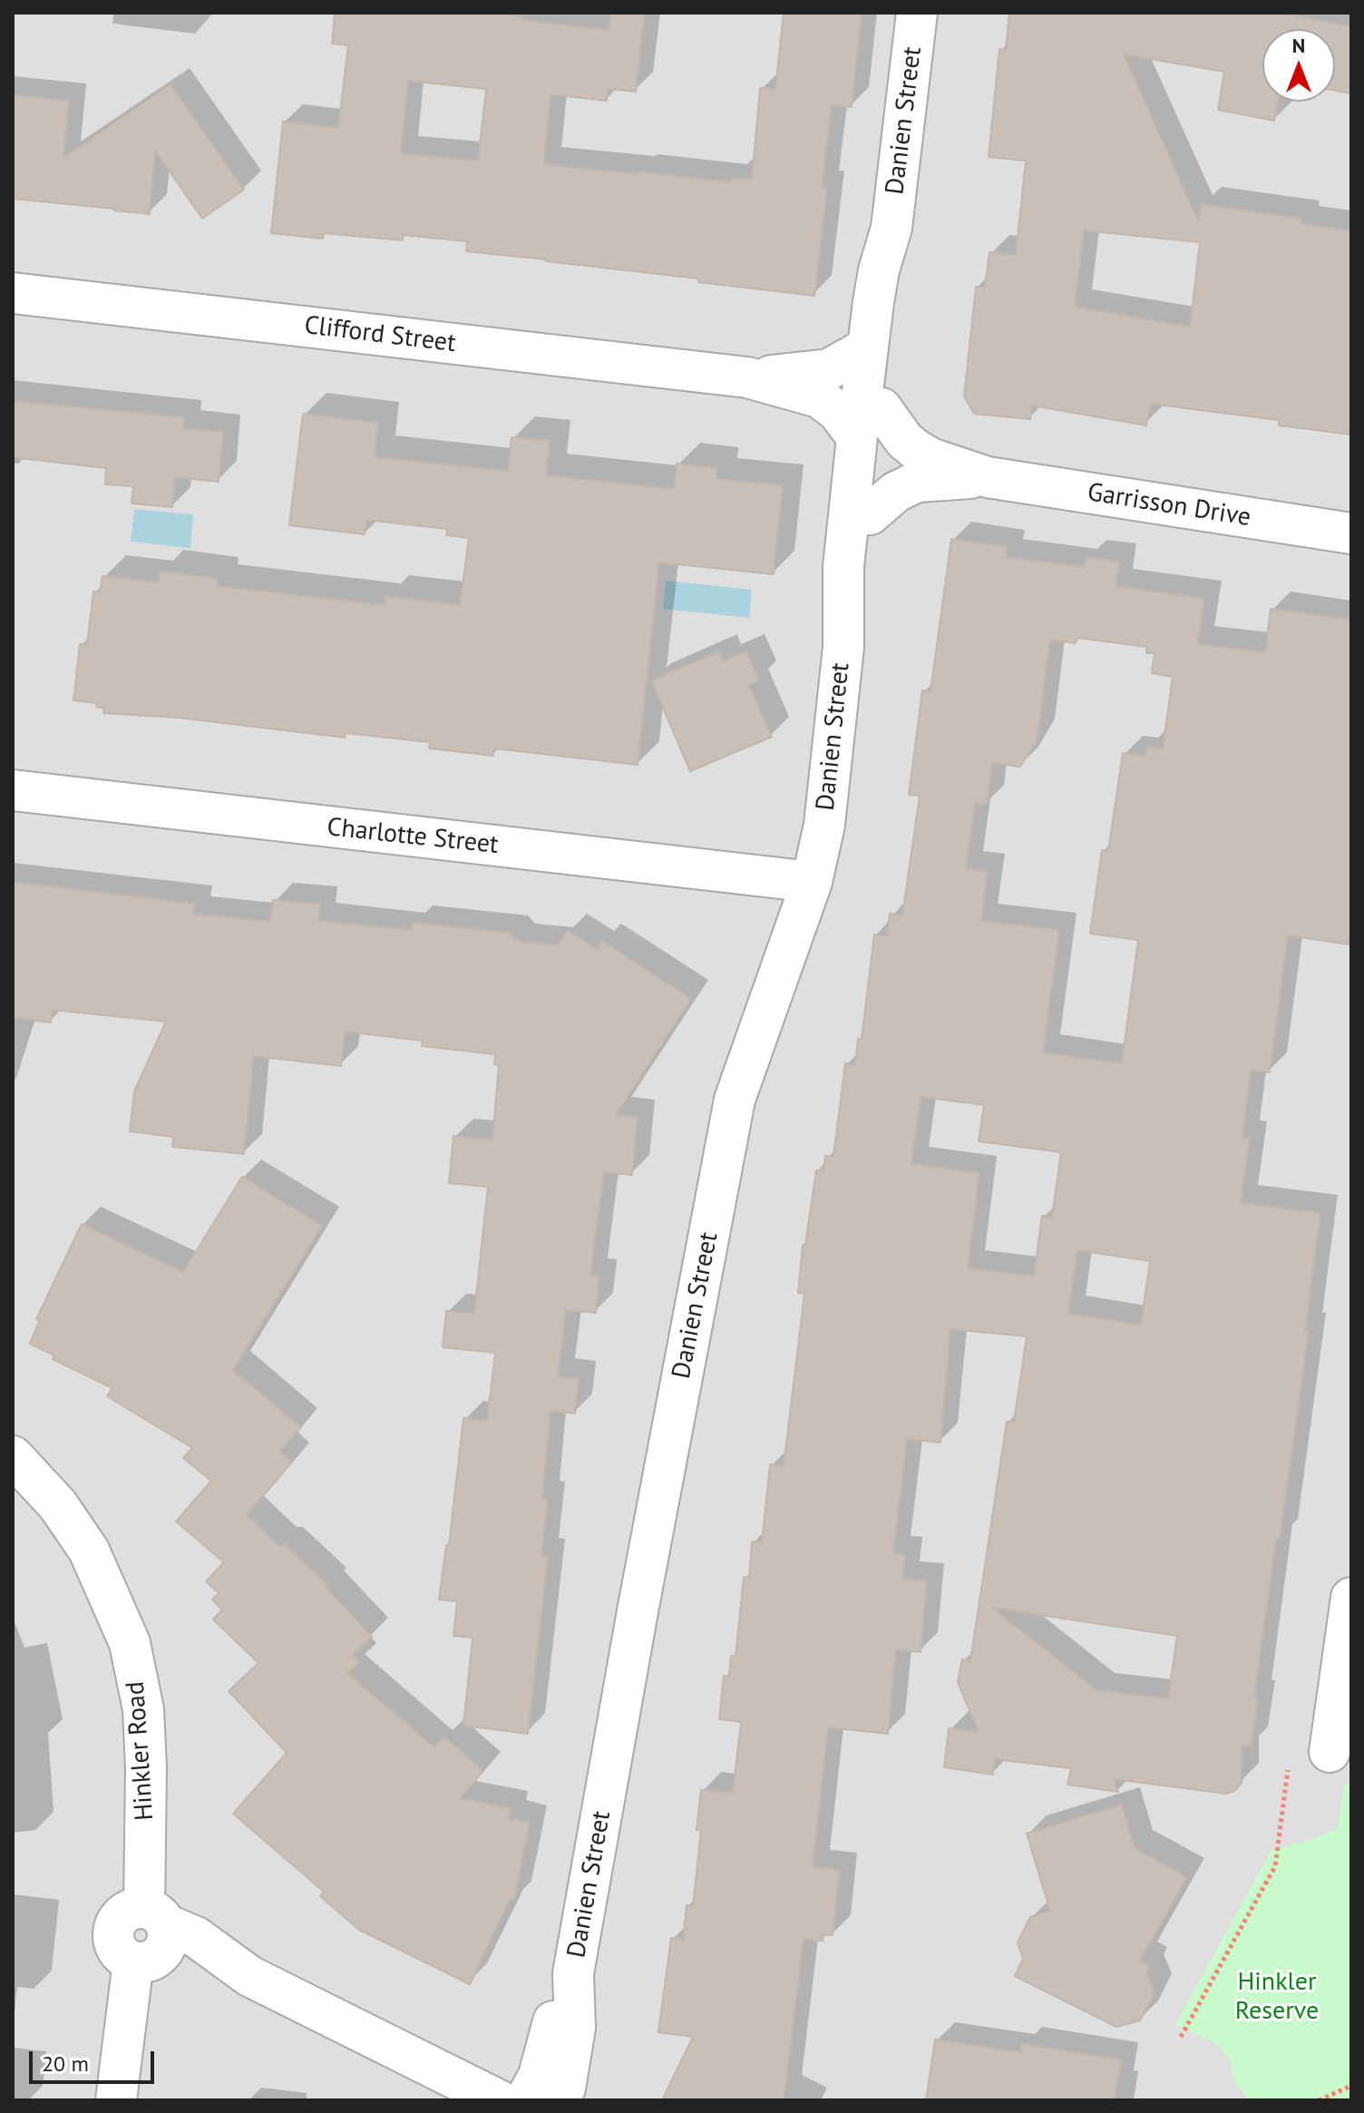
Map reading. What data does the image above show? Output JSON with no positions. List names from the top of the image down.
{
  "streets": {
    "street": [
      "Danien Street",
      "Clifford Street",
      "Garrisson Drive",
      "Charlotte Street",
      "Hinkler Road"
    ]
  },
  "crossings": [
    ["Danien Street", "Clifford Street"],
    ["Danien Street", "Garrisson Drive"],
    ["Danien Street", "Charlotte Street"],
    ["Clifford Street", "Garrisson Drive"]
  ],
  "parks": ["Hinkler Reserve"],
  "scale_bar": "20 m",
  "north": "top"
}
